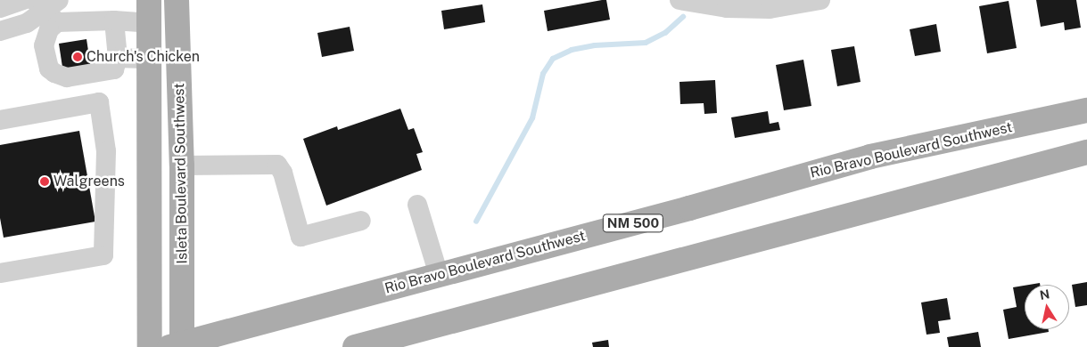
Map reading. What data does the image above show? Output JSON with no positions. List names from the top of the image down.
{
  "streets": {
    "main road": ["Rio Bravo Boulevard Southwest", "Isleta Boulevard Southwest", "NM 500"]
  },
  "crossings": [
    ["Rio Bravo Boulevard Southwest", "Isleta Boulevard Southwest"]
  ],
  "places": ["Church's Chicken", "Walgreens"],
  "north": "top"
}
